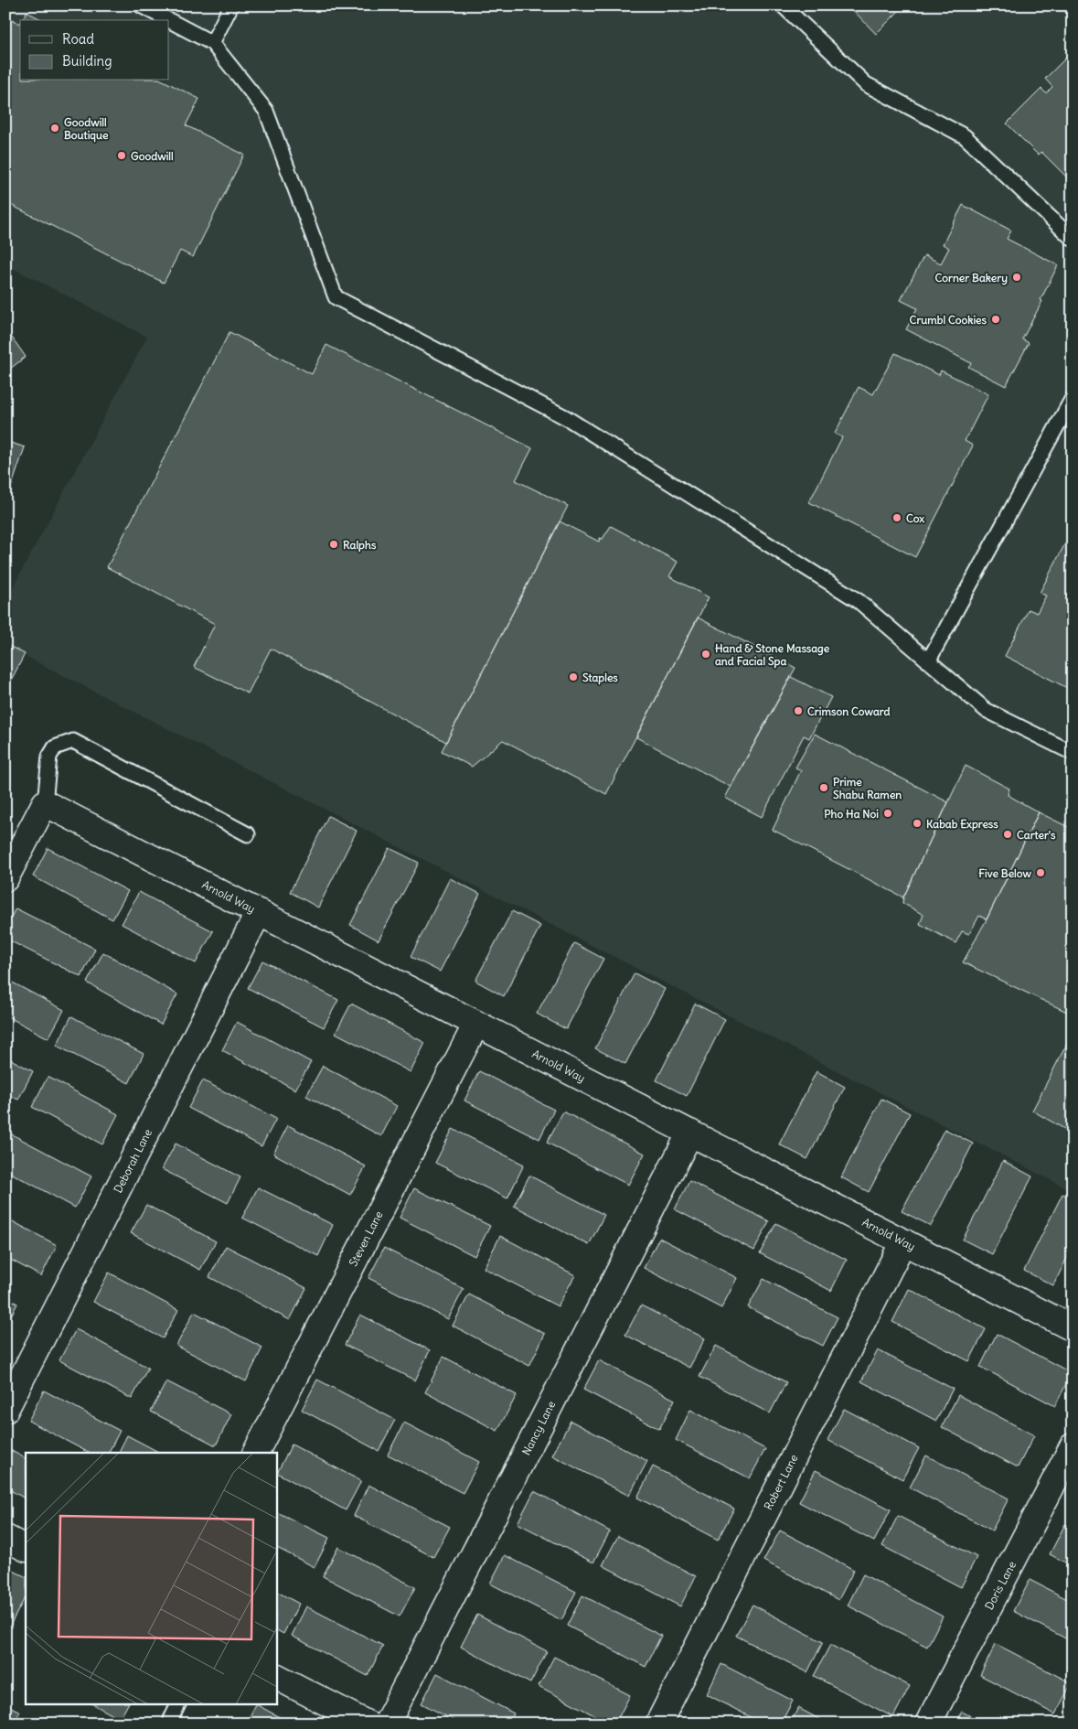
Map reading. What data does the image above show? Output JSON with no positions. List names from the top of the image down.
{
  "streets": {
    "street": [
      "Arnold Way",
      "Deborah Lane",
      "Steven Lane",
      "Nancy Lane",
      "Robert Lane",
      "Doris Lane"
    ]
  },
  "crossings": [
    ["Arnold Way", "Deborah Lane"],
    ["Arnold Way", "Steven Lane"],
    ["Arnold Way", "Nancy Lane"],
    ["Arnold Way", "Robert Lane"]
  ],
  "places": [
    "Goodwill Boutique",
    "Goodwill",
    "Corner Bakery",
    "Crumbl Cookies",
    "Cox",
    "Ralphs",
    "Hand & Stone Massage and Facial Spa",
    "Staples",
    "Crimson Coward",
    "Prime Shabu Ramen",
    "Pho Ha Noi",
    "Kabab Express",
    "Carter's",
    "Five Below"
  ],
  "legend": ["Road", "Building"]
}
